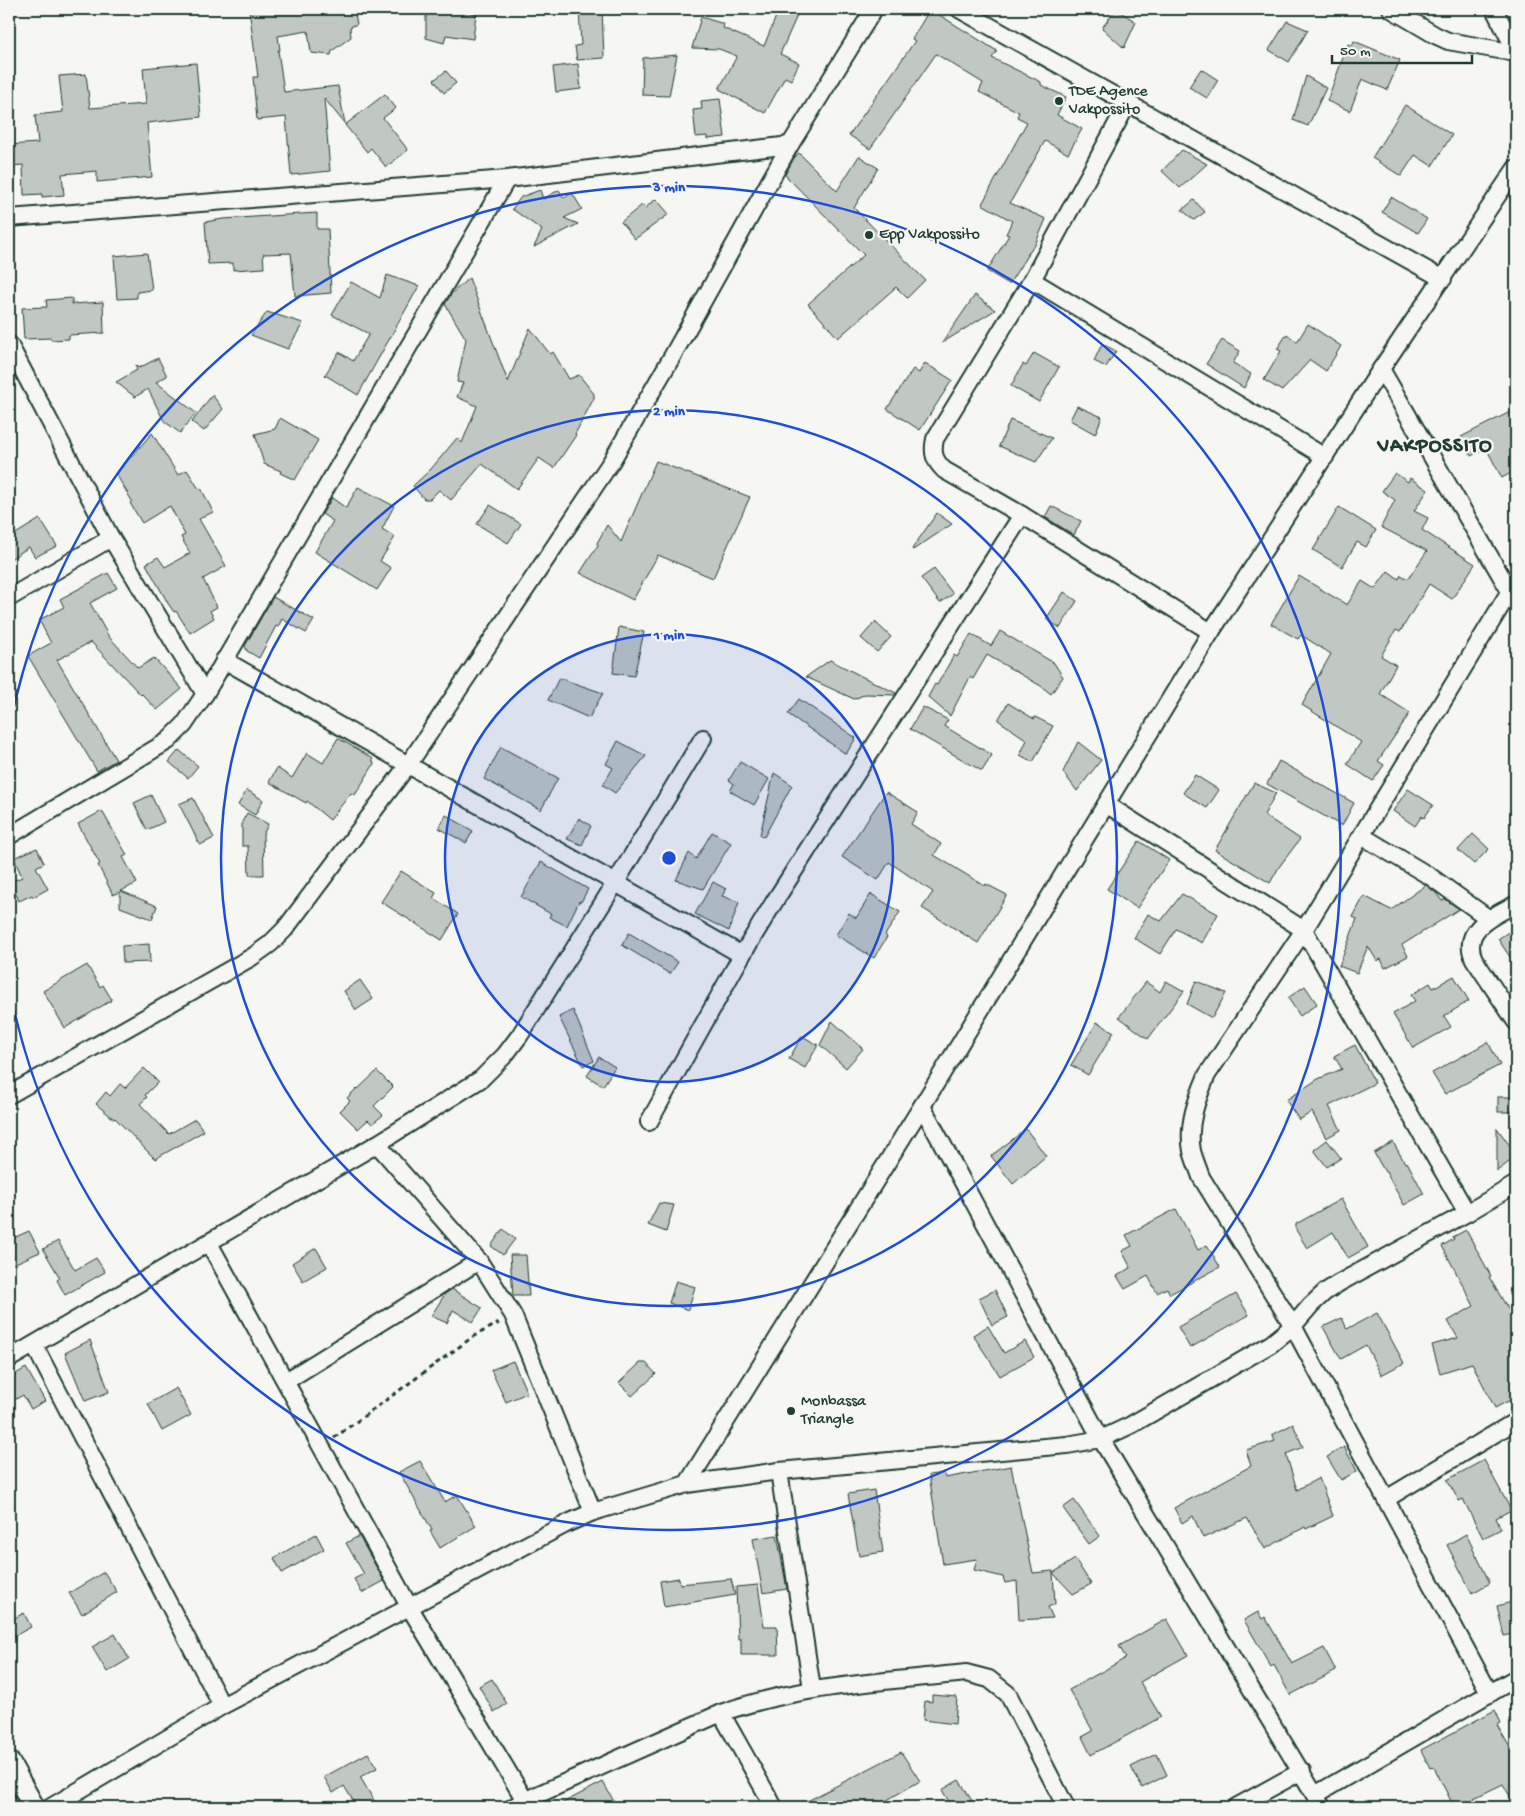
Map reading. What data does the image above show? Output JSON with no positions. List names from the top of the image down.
{
  "districts": ["VAKPOSSITO"],
  "places": ["TDE Agence Vakpossito", "Epp Vakpossito", "Monbassa Triangle"],
  "scale_bar": "50 m",
  "rings": ["3 min", "2 min", "1 min"]
}
